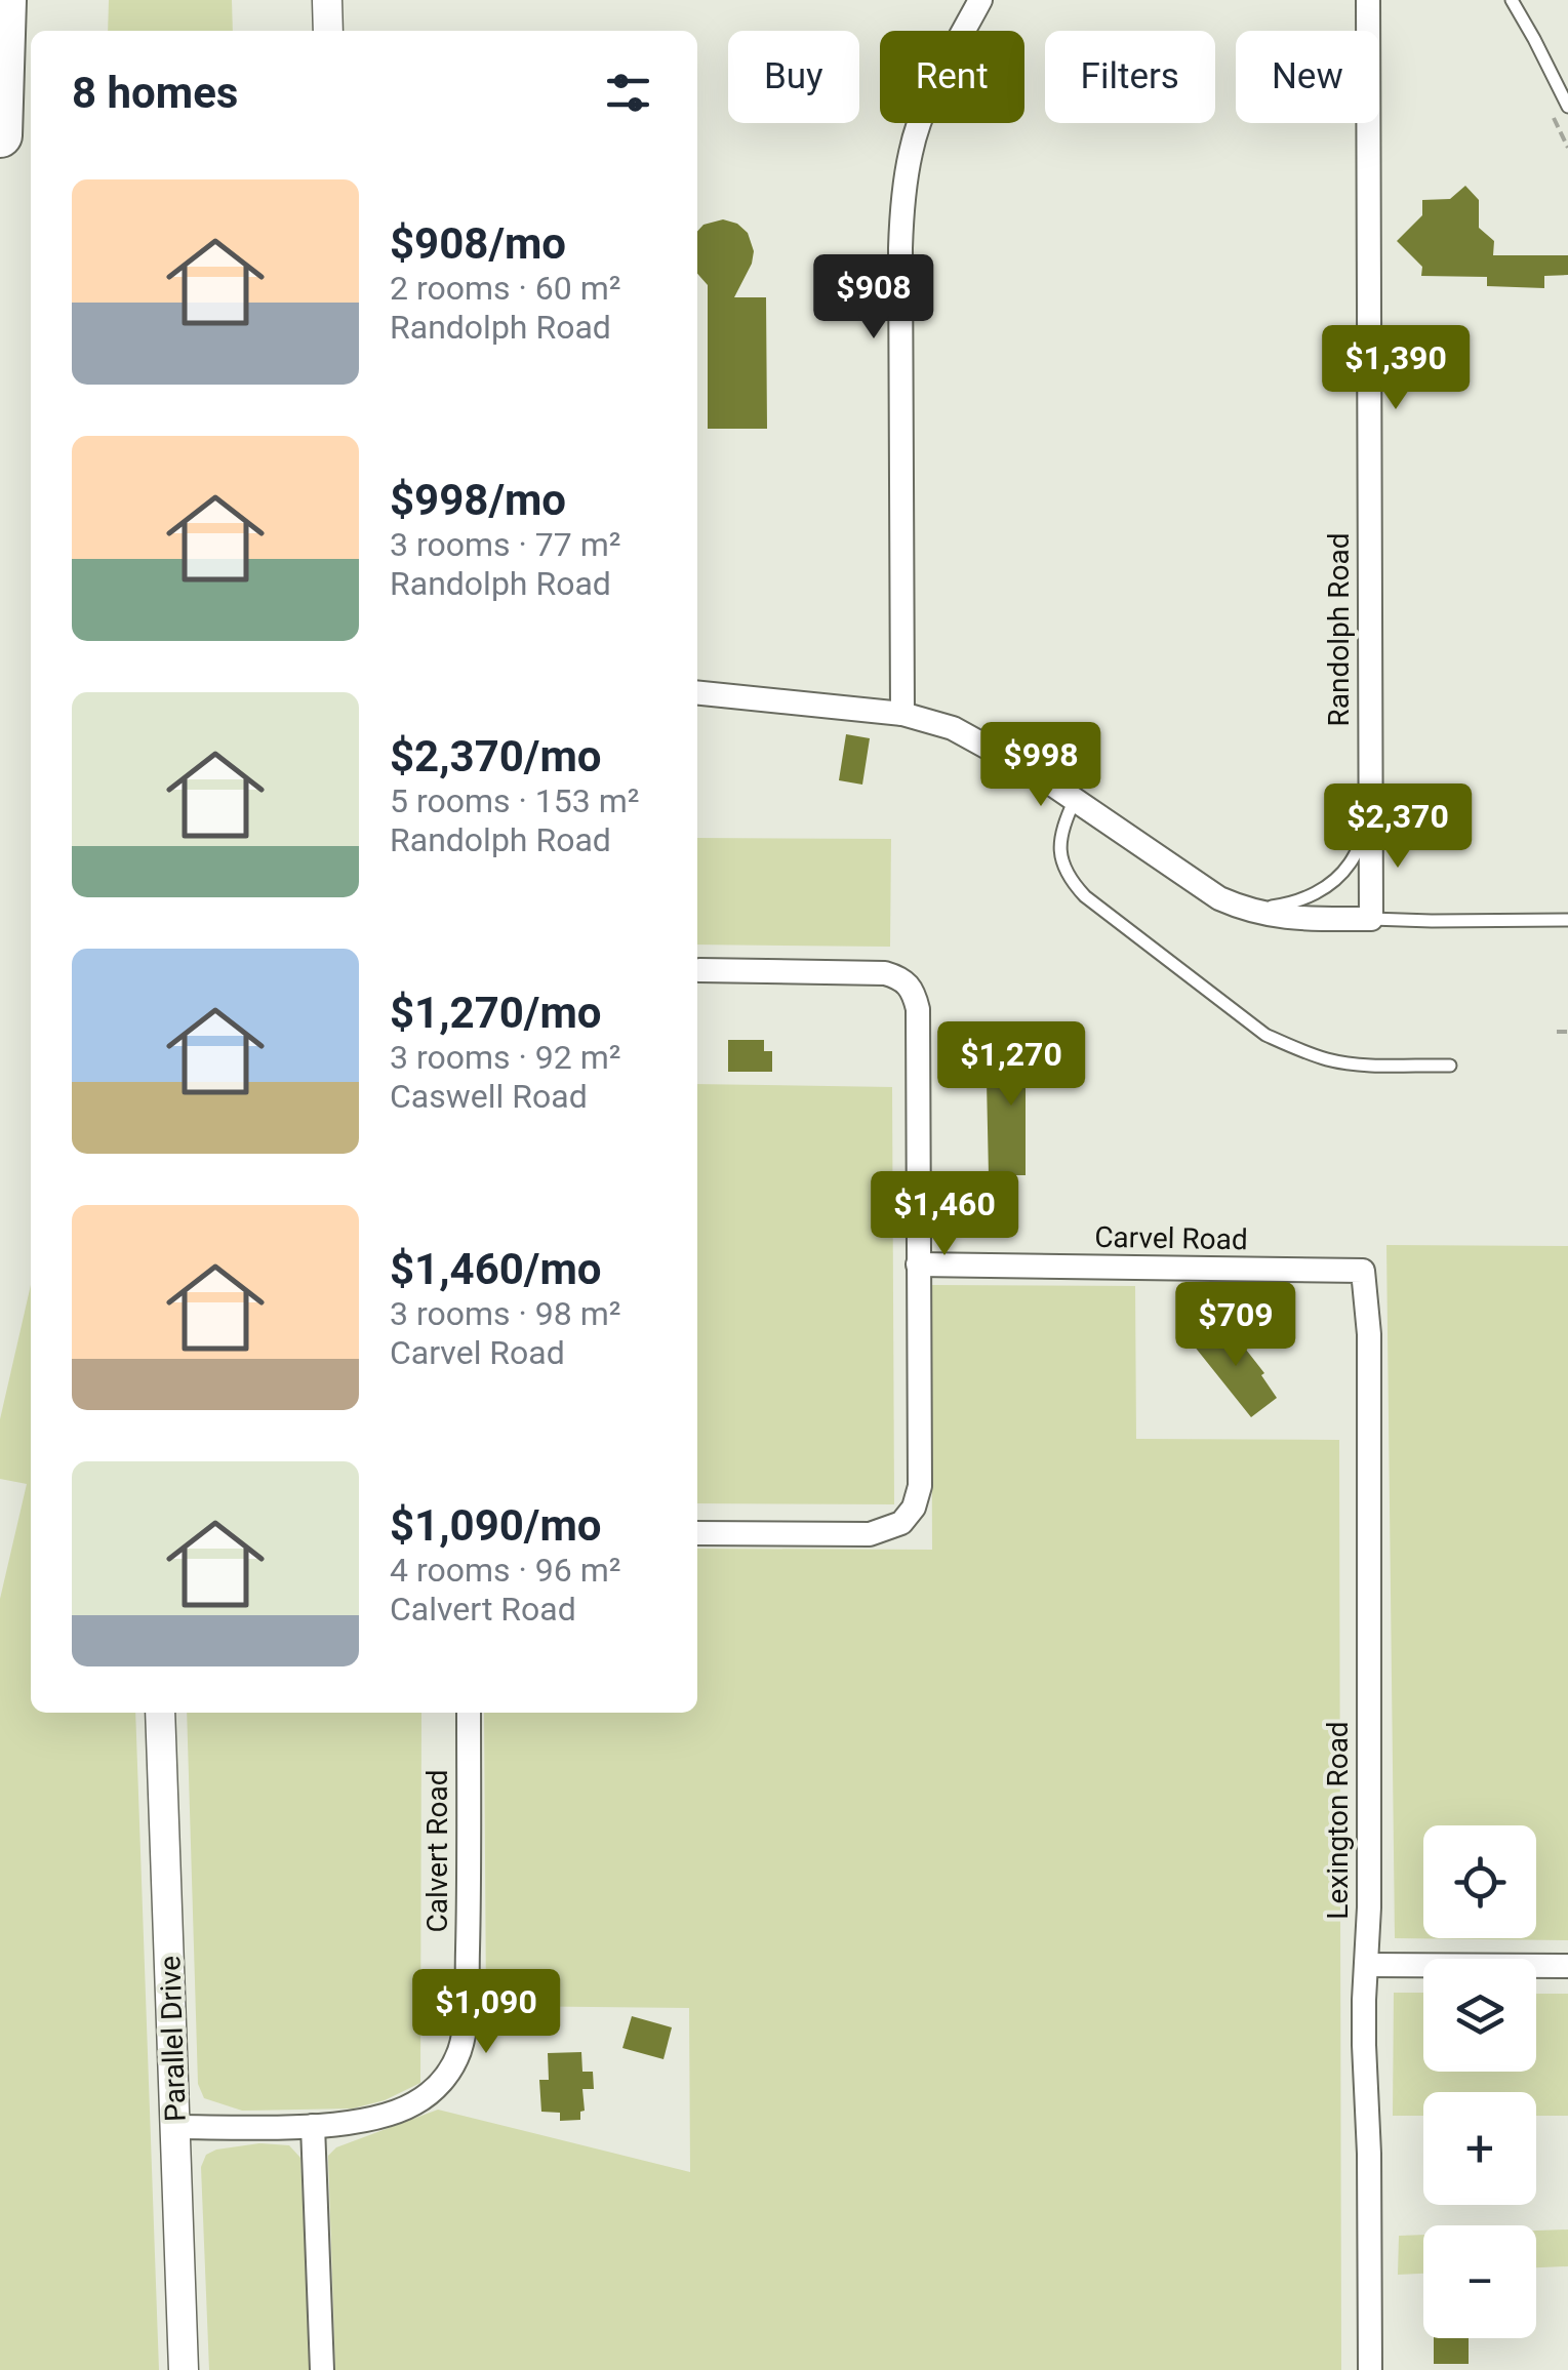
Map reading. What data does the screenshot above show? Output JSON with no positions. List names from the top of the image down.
{
  "streets": {
    "street": [
      "Randolph Road",
      "Carvel Road",
      "Lexington Road",
      "Calvert Road",
      "Parallel Drive"
    ]
  },
  "crossings": [
    ["Carvel Road", "Lexington Road"],
    ["Calvert Road", "Parallel Drive"]
  ],
  "page": {
    "chip": [
      "Buy",
      "Rent",
      "Filters",
      "New"
    ],
    "heading": "8 homes",
    "list": [
      {
        "name": "$908/mo",
        "note": "2 rooms · 60 m² · Randolph Road"
      },
      {
        "name": "$998/mo",
        "note": "3 rooms · 77 m² · Randolph Road"
      },
      {
        "name": "$2,370/mo",
        "note": "5 rooms · 153 m² · Randolph Road"
      },
      {
        "name": "$1,270/mo",
        "note": "3 rooms · 92 m² · Caswell Road"
      },
      {
        "name": "$1,460/mo",
        "note": "3 rooms · 98 m² · Carvel Road"
      },
      {
        "name": "$1,090/mo",
        "note": "4 rooms · 96 m² · Calvert Road"
      }
    ],
    "price": [
      "$908",
      "$1,390",
      "$998",
      "$2,370",
      "$1,270",
      "$1,460",
      "$709",
      "$1,090"
    ],
    "map_buttons": ["+", "−"]
  }
}
